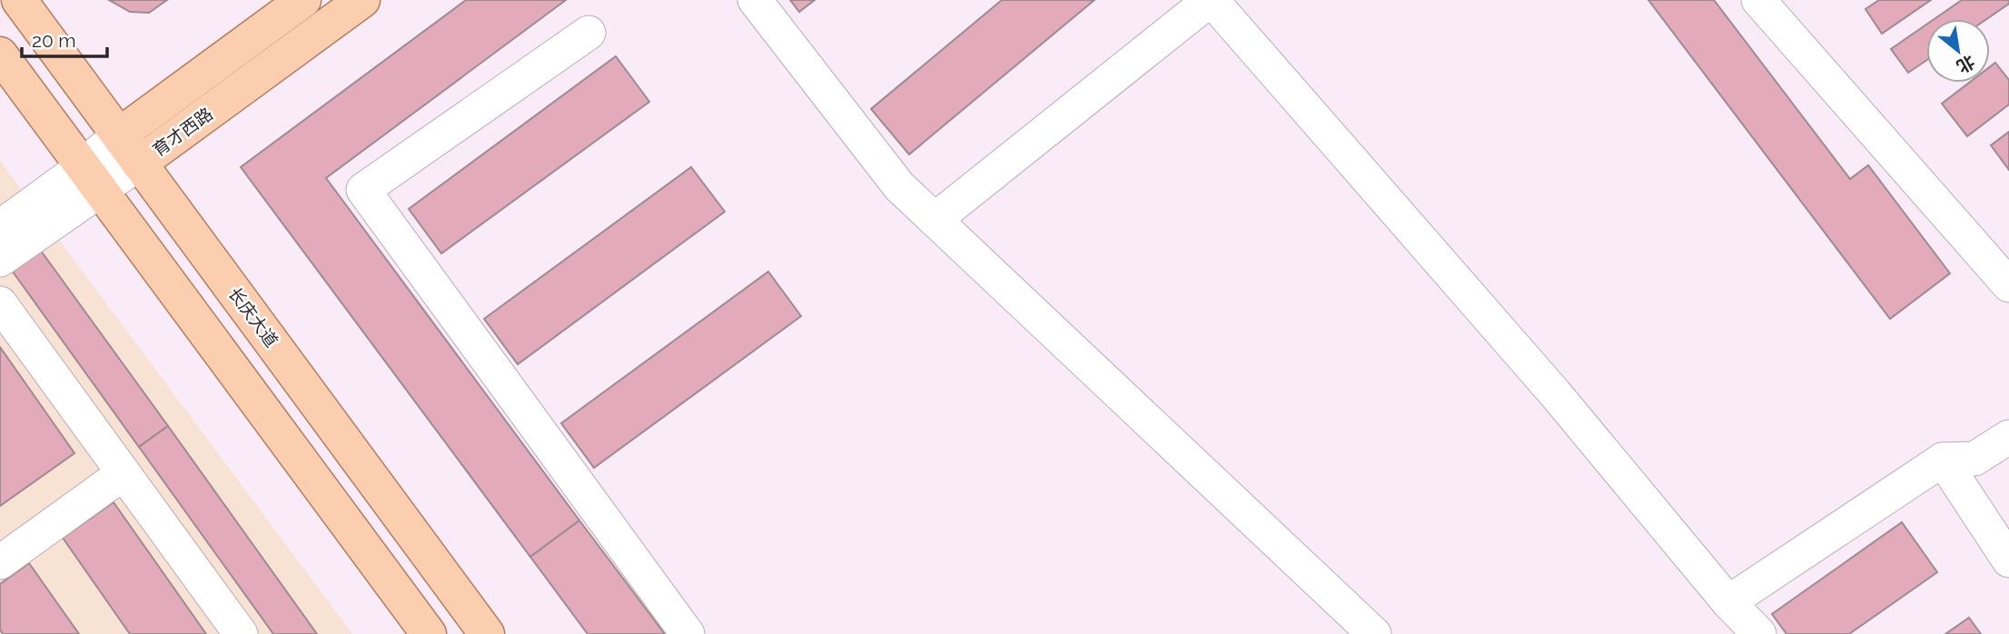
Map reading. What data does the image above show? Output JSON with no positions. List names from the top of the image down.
{
  "streets": {
    "main road": ["育才西路", "长庆大道"]
  },
  "crossings": [
    ["育才西路", "长庆大道"]
  ],
  "scale_bar": "20 m",
  "north": "bottom right"
}
